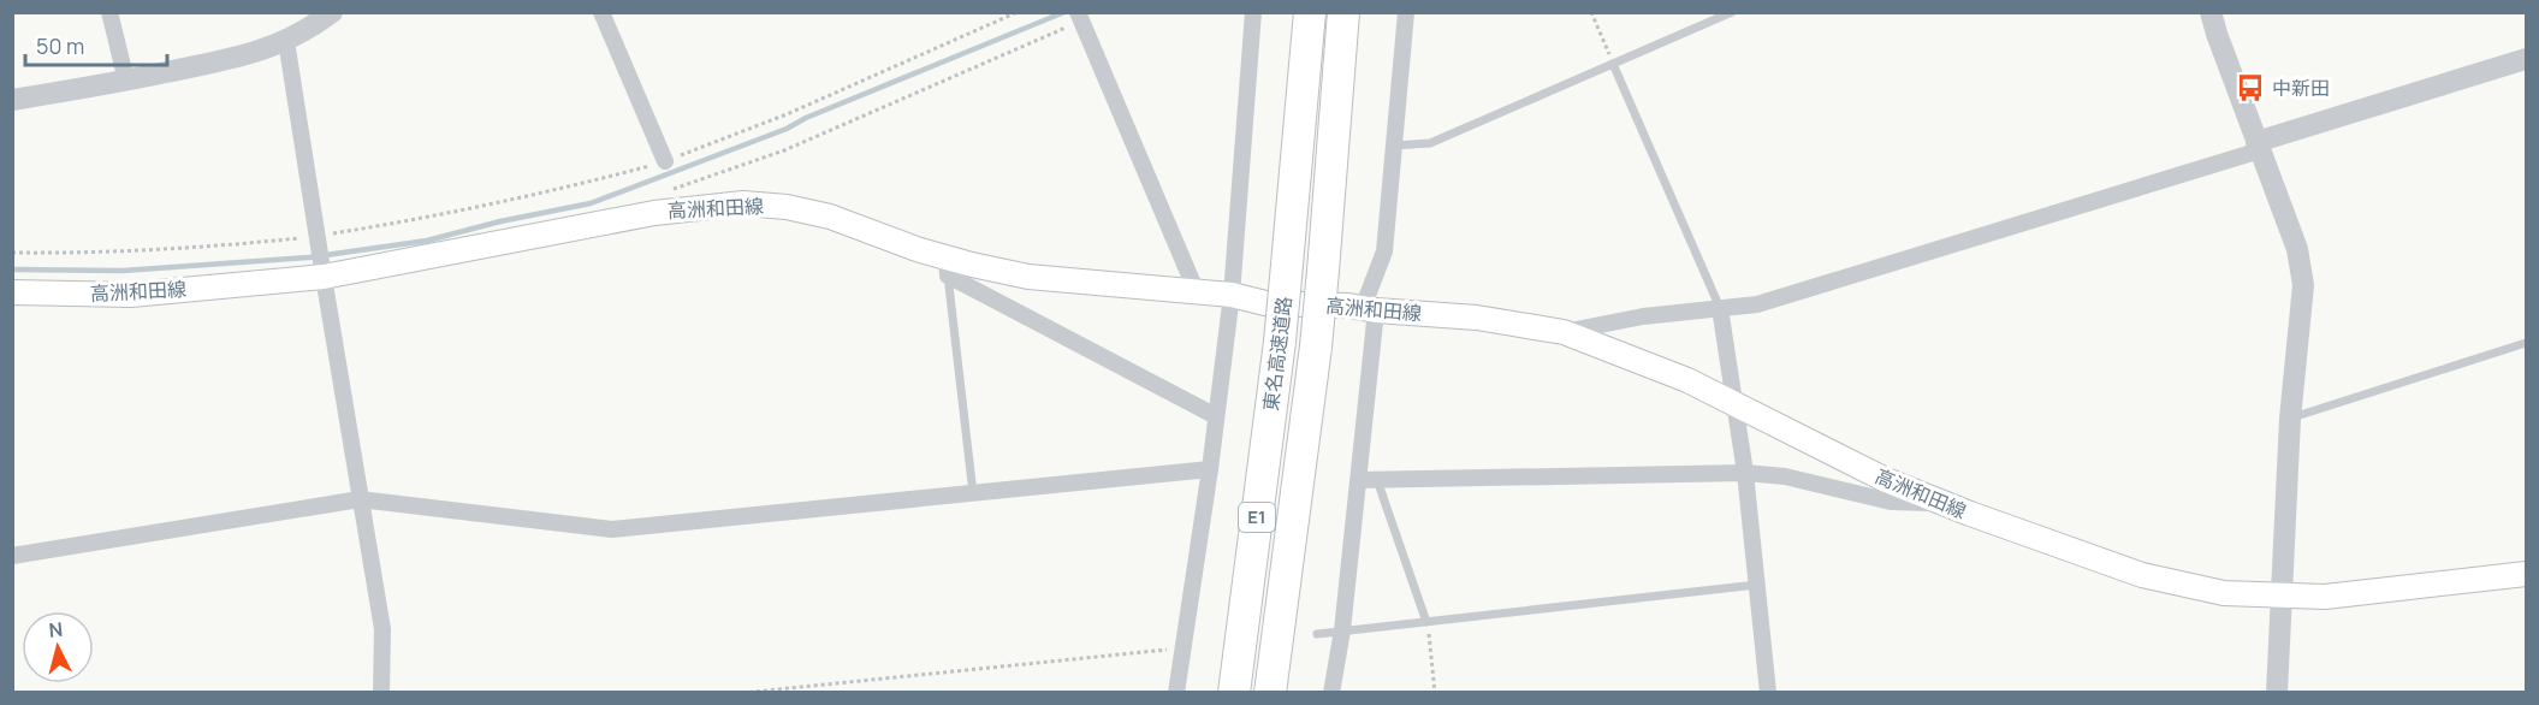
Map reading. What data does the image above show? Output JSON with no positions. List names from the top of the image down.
{
  "streets": {
    "highway": ["東名高速道路", "E1"],
    "main road": ["高洲和田線"]
  },
  "places": {
    "bus stop": ["中新田"]
  },
  "scale_bar": "50 m",
  "north": "top"
}
